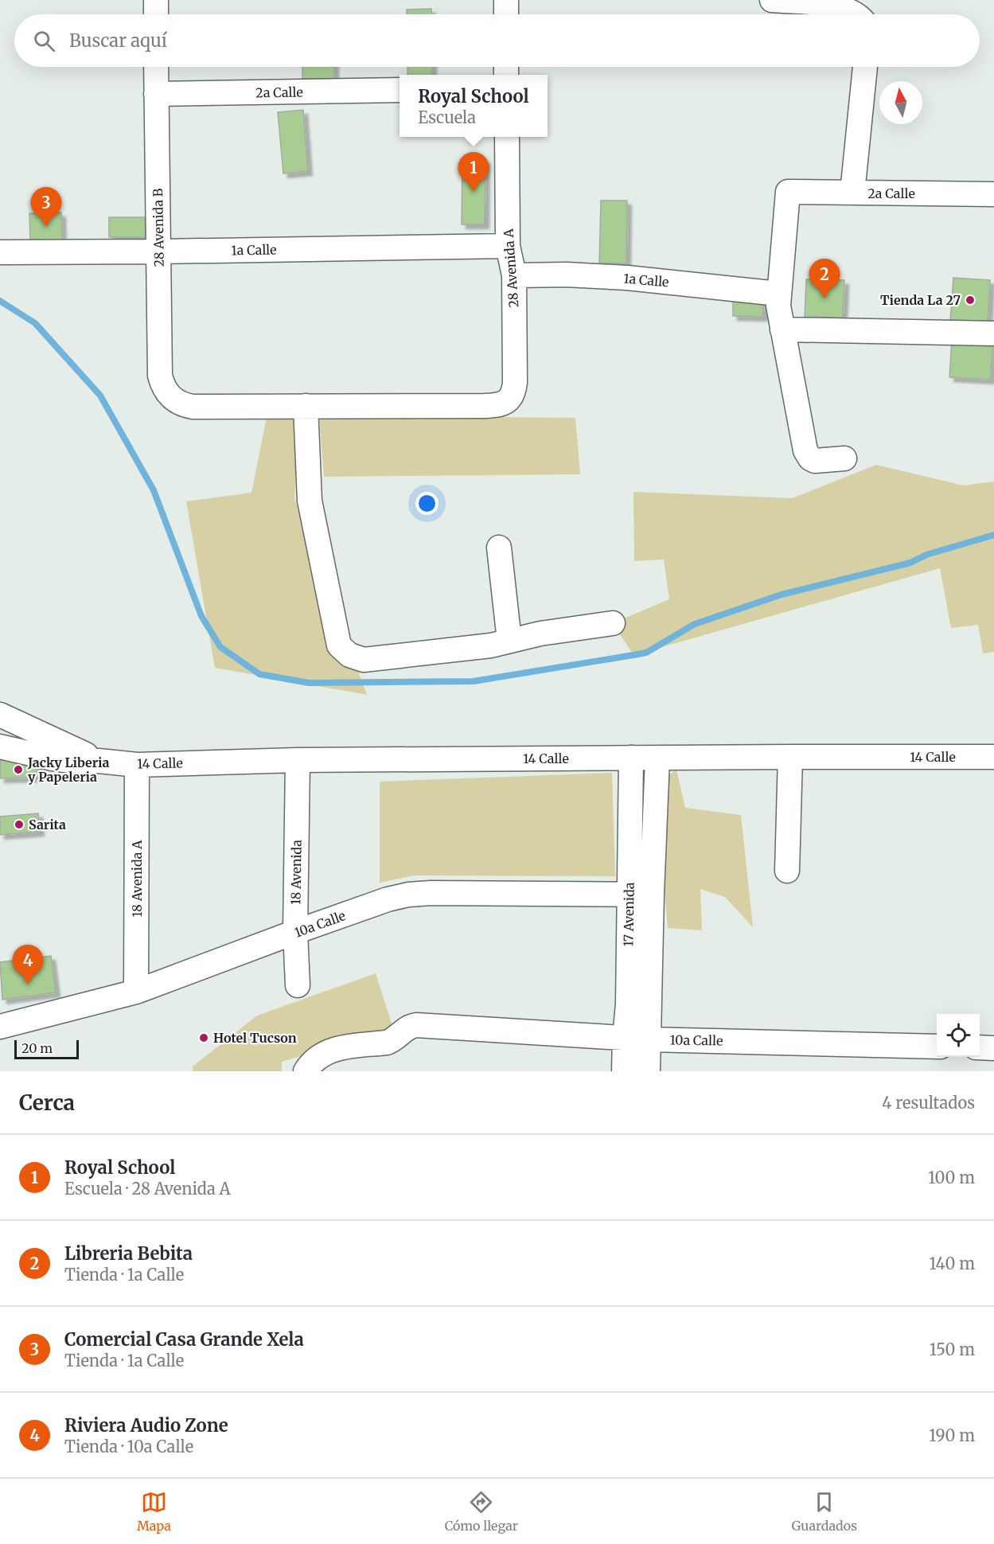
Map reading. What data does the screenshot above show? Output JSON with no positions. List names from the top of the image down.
{
  "streets": {
    "street": [
      "2a Calle",
      "28 Avenida B",
      "1a Calle",
      "28 Avenida A",
      "14 Calle",
      "18 Avenida",
      "18 Avenida A",
      "17 Avenida",
      "10a Calle"
    ]
  },
  "crossings": [
    ["2a Calle", "28 Avenida B"],
    ["2a Calle", "1a Calle"],
    ["28 Avenida B", "1a Calle"],
    ["28 Avenida B", "28 Avenida A"],
    ["1a Calle", "28 Avenida A"],
    ["14 Calle", "18 Avenida"],
    ["14 Calle", "18 Avenida A"],
    ["14 Calle", "17 Avenida"],
    ["18 Avenida", "10a Calle"],
    ["18 Avenida A", "10a Calle"],
    ["17 Avenida", "10a Calle"]
  ],
  "places": [
    "Tienda La 27",
    "Jacky Liberia y Papeleria",
    "Sarita",
    "Hotel Tucson"
  ],
  "scale_bar": "20 m",
  "north": "top",
  "page": {
    "search": "Buscar aquí",
    "popup": ["Royal School", "Escuela"],
    "pins": [
      "1",
      "3",
      "2",
      "4"
    ],
    "scale": "20 m",
    "heading": ["Cerca", "4 resultados"],
    "list": [
      {
        "mark": "1",
        "name": "Royal School",
        "note": "Escuela · 28 Avenida A",
        "value": "100 m"
      },
      {
        "mark": "2",
        "name": "Libreria Bebita",
        "note": "Tienda · 1a Calle",
        "value": "140 m"
      },
      {
        "mark": "3",
        "name": "Comercial Casa Grande Xela",
        "note": "Tienda · 1a Calle",
        "value": "150 m"
      },
      {
        "mark": "4",
        "name": "Riviera Audio Zone",
        "note": "Tienda · 10a Calle",
        "value": "190 m"
      }
    ],
    "nav": ["Mapa", "Cómo llegar", "Guardados"]
  }
}
